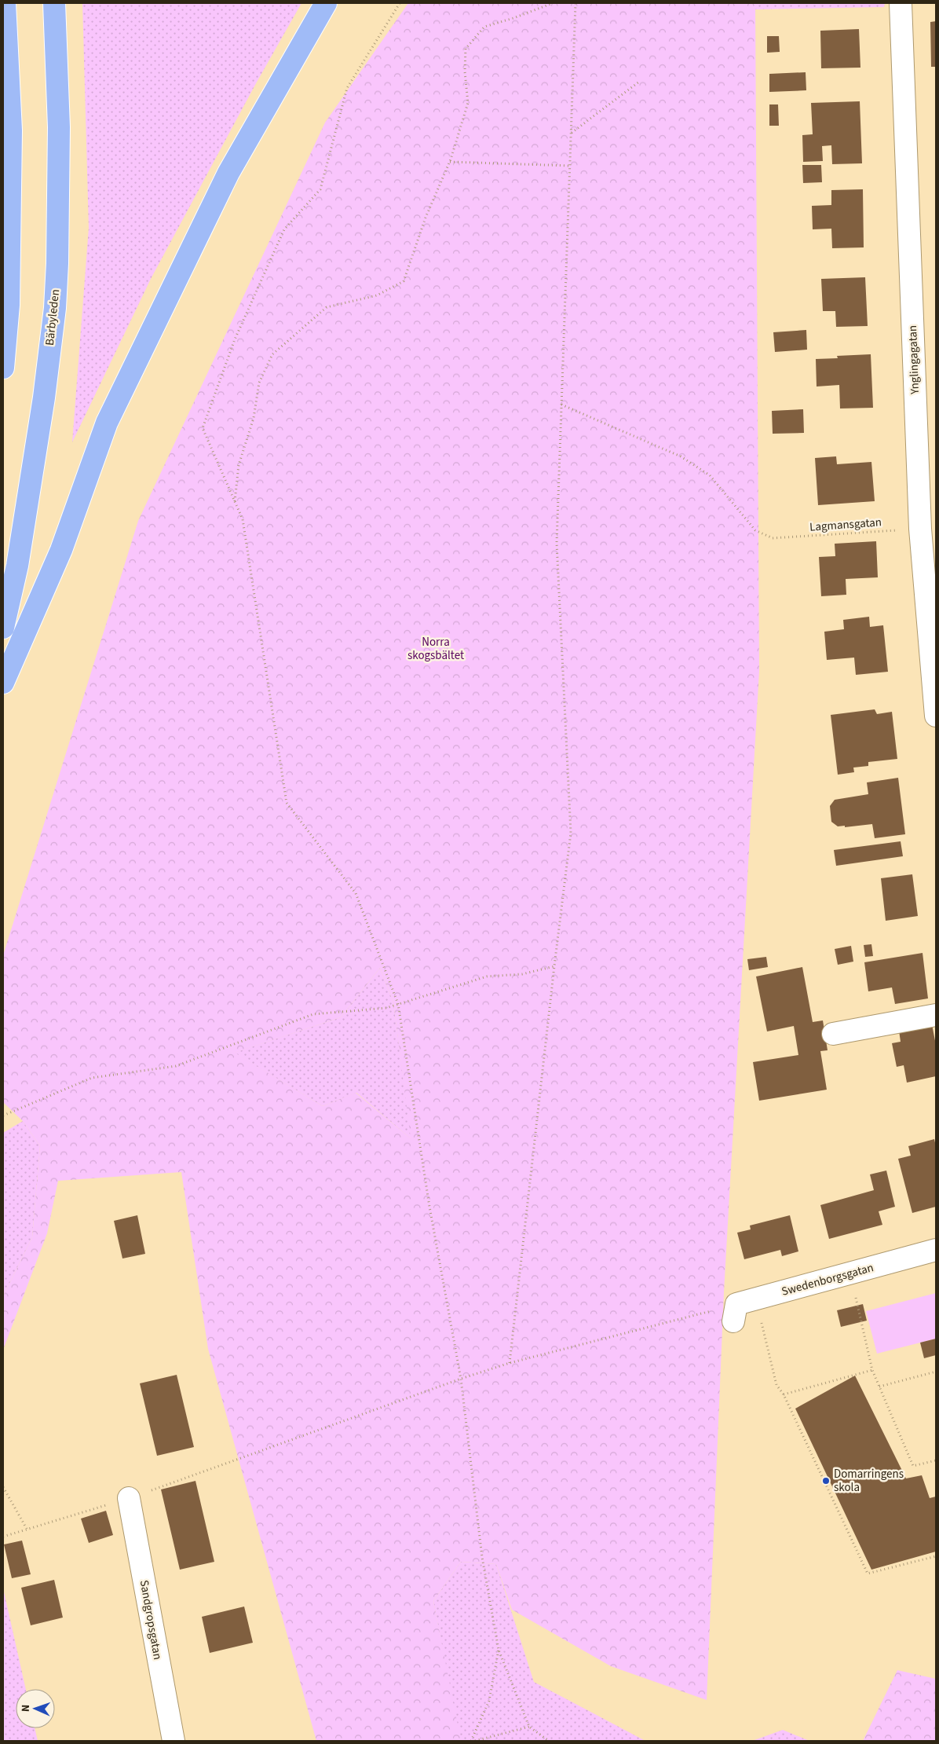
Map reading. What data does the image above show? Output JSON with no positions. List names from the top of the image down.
{
  "streets": {
    "main road": ["Bärbyleden"],
    "street": ["Ynglingagatan", "Swedenborgsgatan", "Sandgropsgatan"],
    "path": ["Lagmansgatan"]
  },
  "crossings": [
    ["Ynglingagatan", "Lagmansgatan"]
  ],
  "parks": ["Norra skogsbältet"],
  "places": ["Domarringens skola"],
  "north": "left"
}
